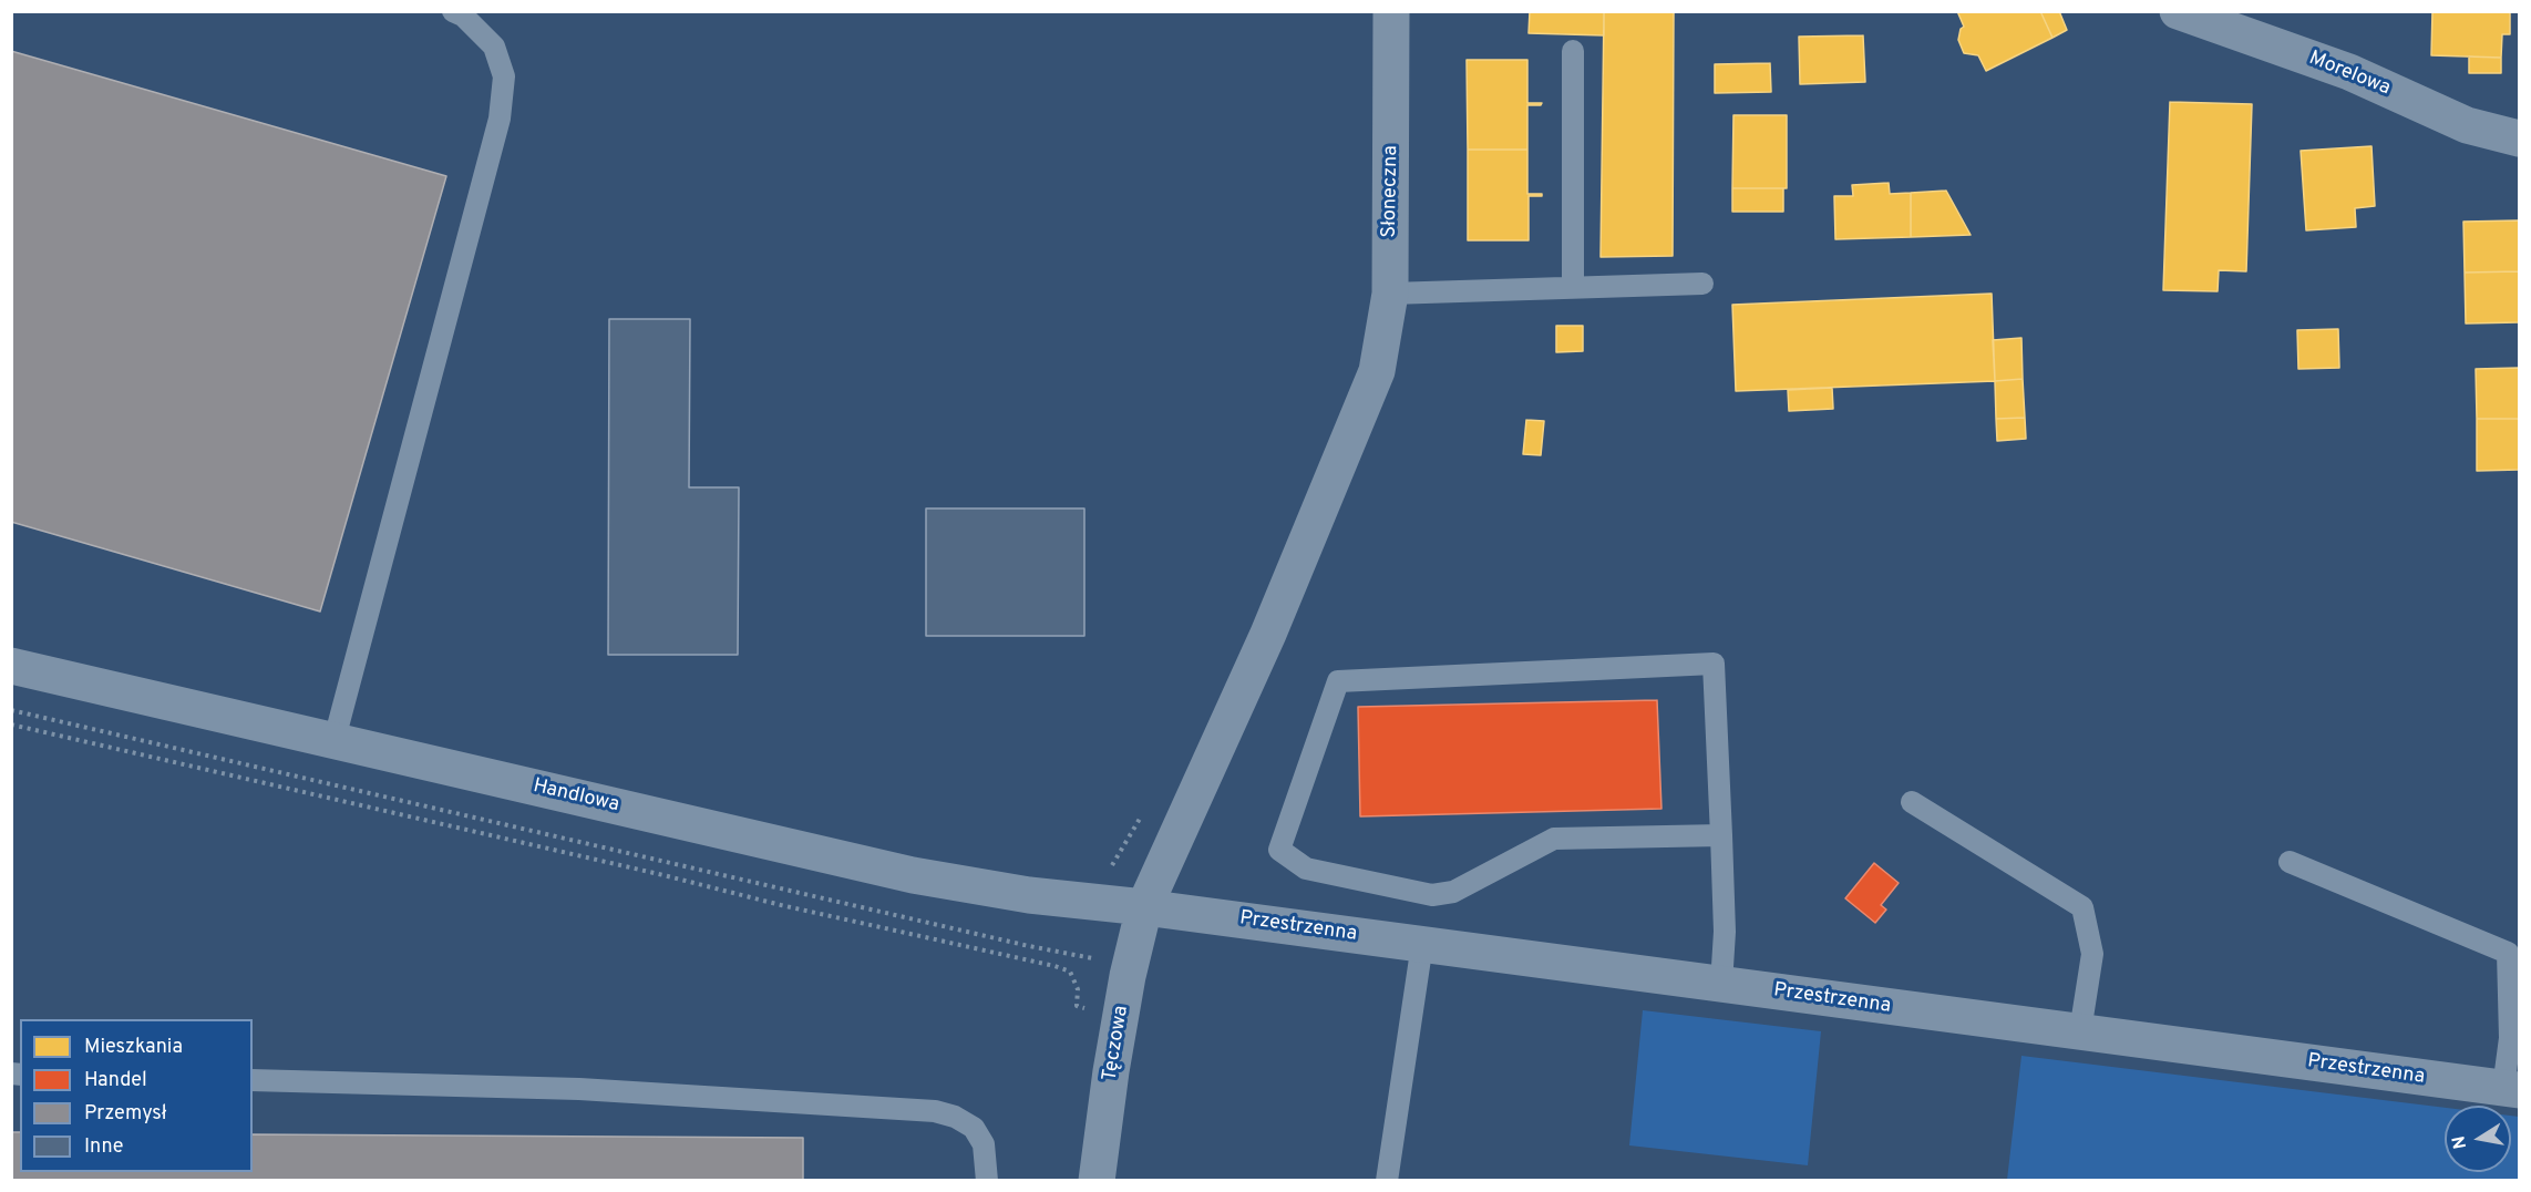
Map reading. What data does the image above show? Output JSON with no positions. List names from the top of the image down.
{
  "streets": {
    "street": [
      "Morelowa",
      "Słoneczna",
      "Handlowa",
      "Przestrzenna",
      "Tęczowa"
    ]
  },
  "crossings": [
    ["Słoneczna", "Tęczowa"],
    ["Handlowa", "Przestrzenna"],
    ["Handlowa", "Tęczowa"],
    ["Przestrzenna", "Tęczowa"]
  ],
  "legend": [
    "Mieszkania",
    "Handel",
    "Przemysł",
    "Inne"
  ],
  "north": "left"
}
